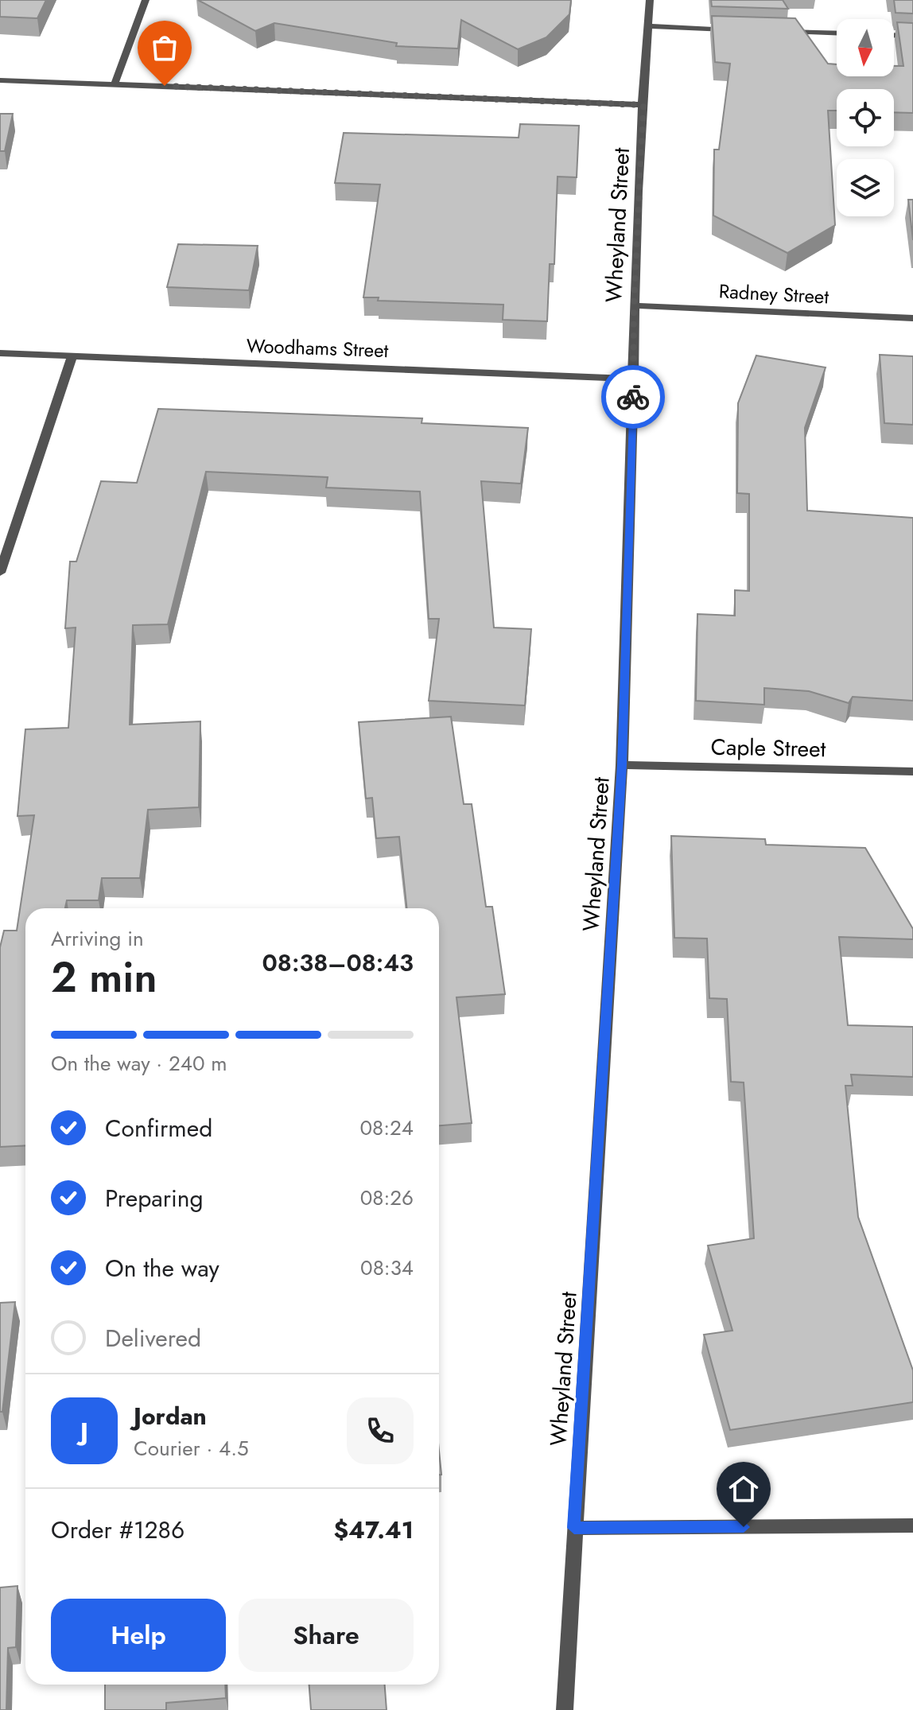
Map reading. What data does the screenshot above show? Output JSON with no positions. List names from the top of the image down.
{
  "streets": {
    "street": [
      "Wheyland Street",
      "Radney Street",
      "Woodhams Street",
      "Caple Street"
    ]
  },
  "crossings": [
    ["Wheyland Street", "Radney Street"],
    ["Wheyland Street", "Woodhams Street"],
    ["Wheyland Street", "Caple Street"]
  ],
  "north": "bottom",
  "page": {
    "heading": ["2 min", "Arriving in", "08:38–08:43"],
    "panel": [
      "Jordan",
      "Courier · 4.5",
      "Order #1286",
      "$47.41"
    ],
    "bar": "On the way · 240 m",
    "list": [
      ["Confirmed", "08:24"],
      ["Preparing", "08:26"],
      ["On the way", "08:34"],
      "Delivered"
    ],
    "round": "J",
    "buttons": ["Help", "Share"]
  }
}
